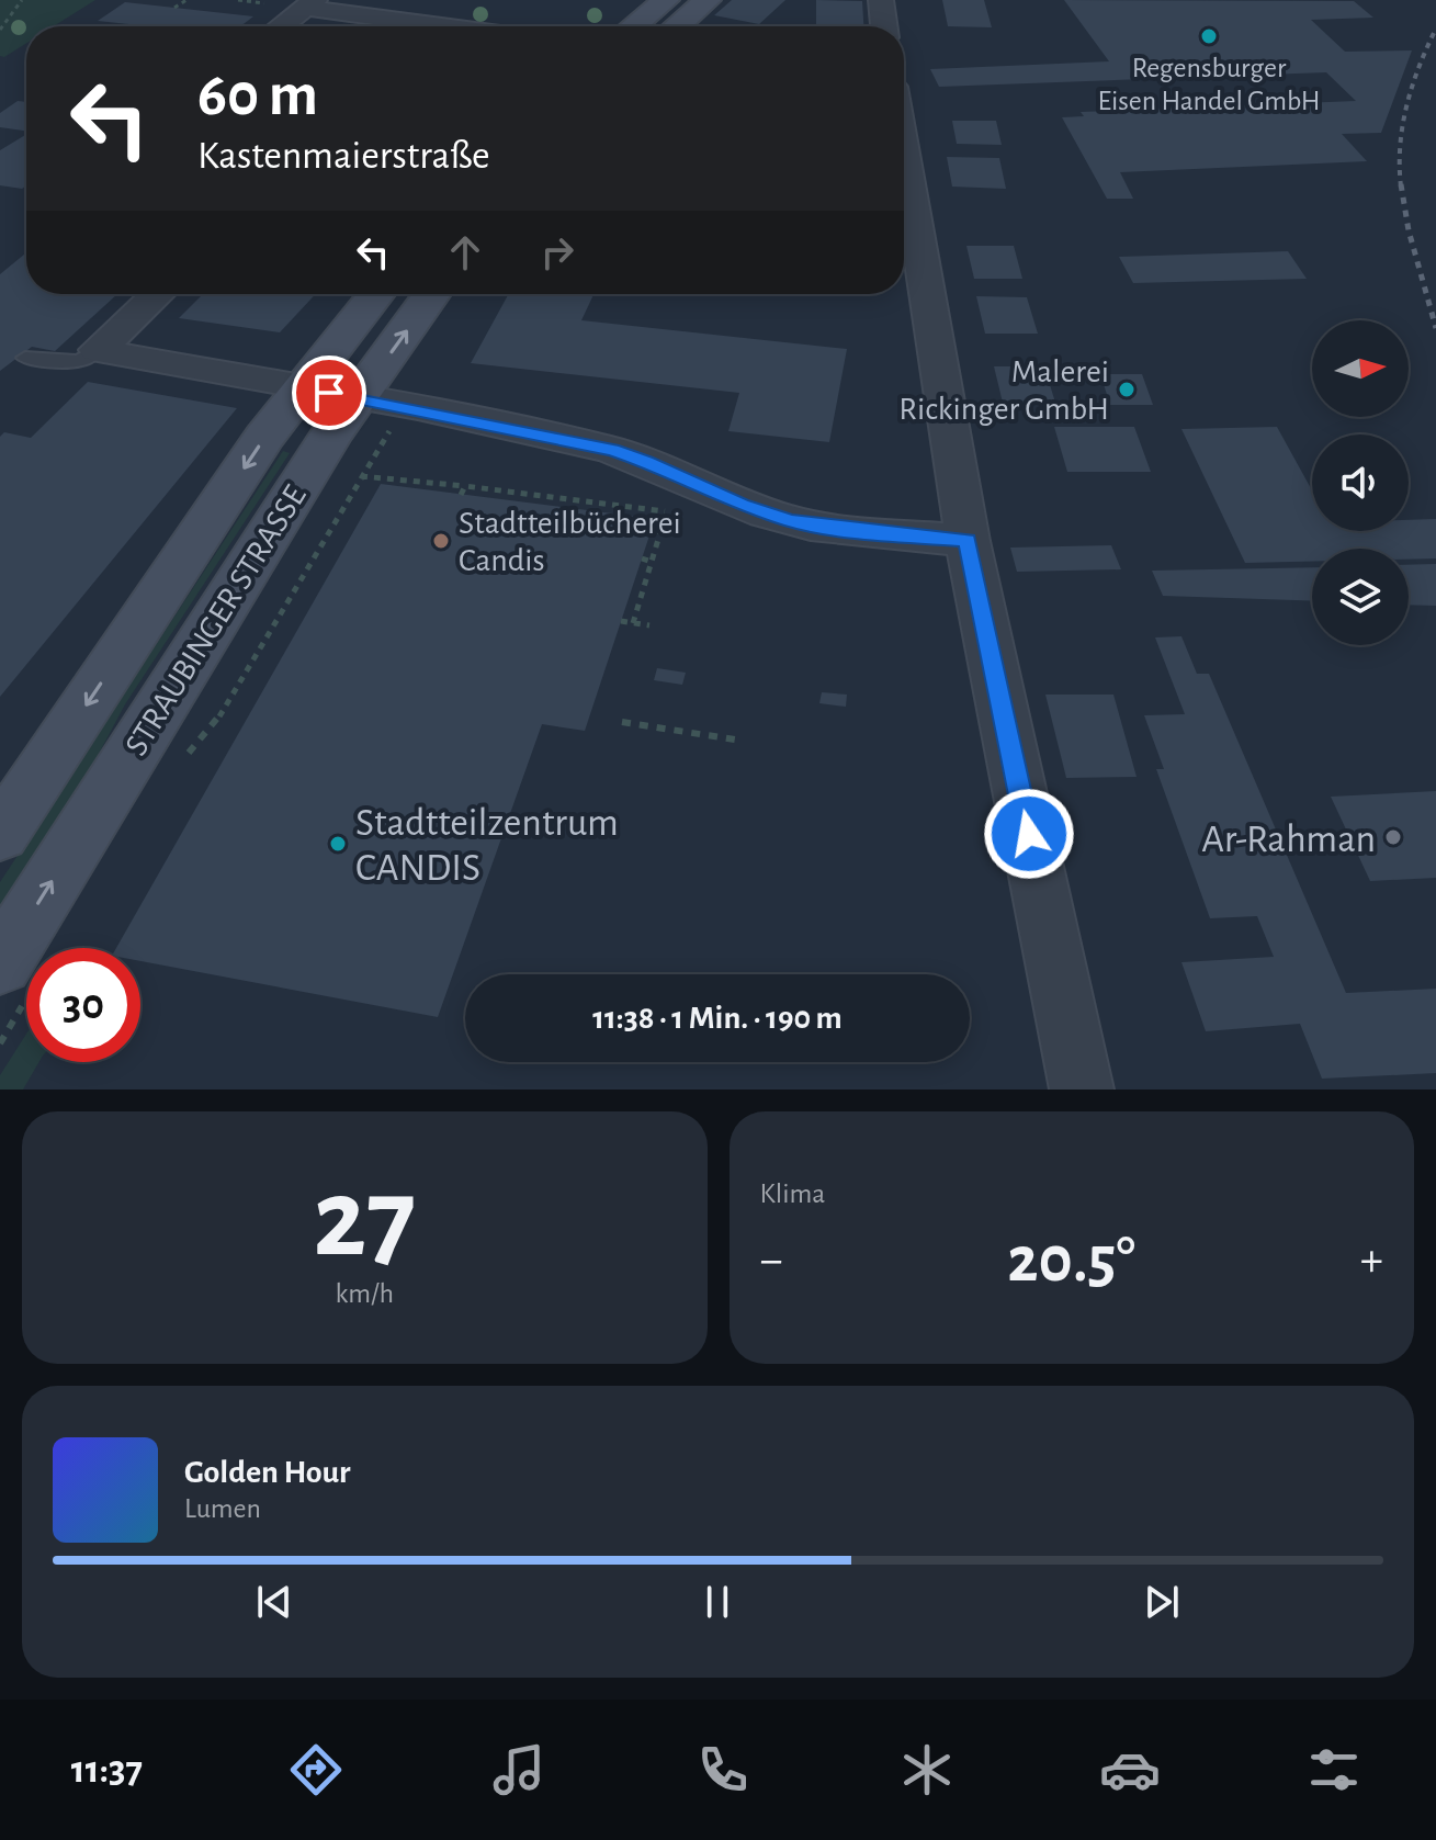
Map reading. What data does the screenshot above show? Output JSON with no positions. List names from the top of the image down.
{
  "streets": {
    "main road": ["STRAUBINGER STRASSE"]
  },
  "places": [
    "Regensburger Eisen Handel GmbH",
    "Malerei Rickinger GmbH",
    "Stadtteilbücherei Candis",
    "Ar-Rahman",
    "Stadtteilzentrum CANDIS"
  ],
  "north": "right",
  "page": {
    "turn": ["60 m", "Kastenmaierstraße"],
    "limit": "30",
    "trip": "11:38 · 1 Min. · 190 m",
    "tile": [
      ["27", "km/h"],
      "Klima"
    ],
    "heat": ["−", "20.5°", "+"],
    "song": ["Golden Hour", "Lumen"],
    "tabs": "11:37"
  }
}
